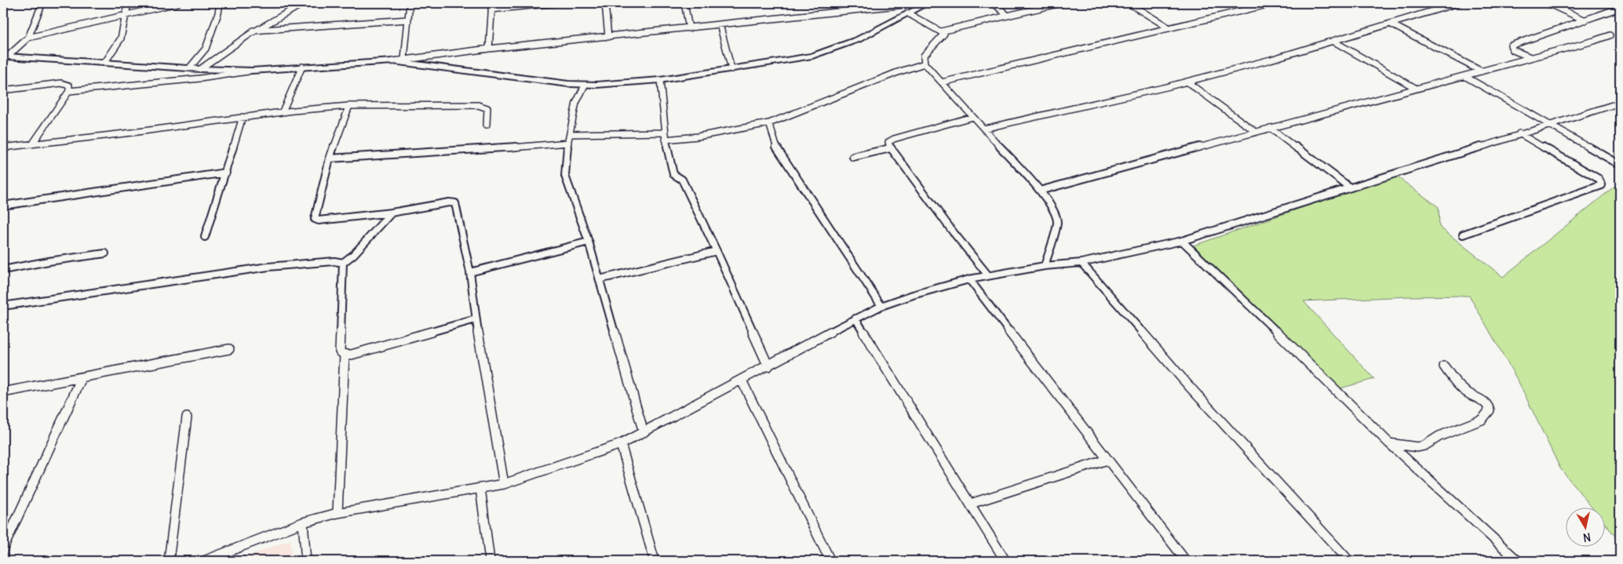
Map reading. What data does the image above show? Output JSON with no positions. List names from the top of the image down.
{
  "north": "bottom"
}
